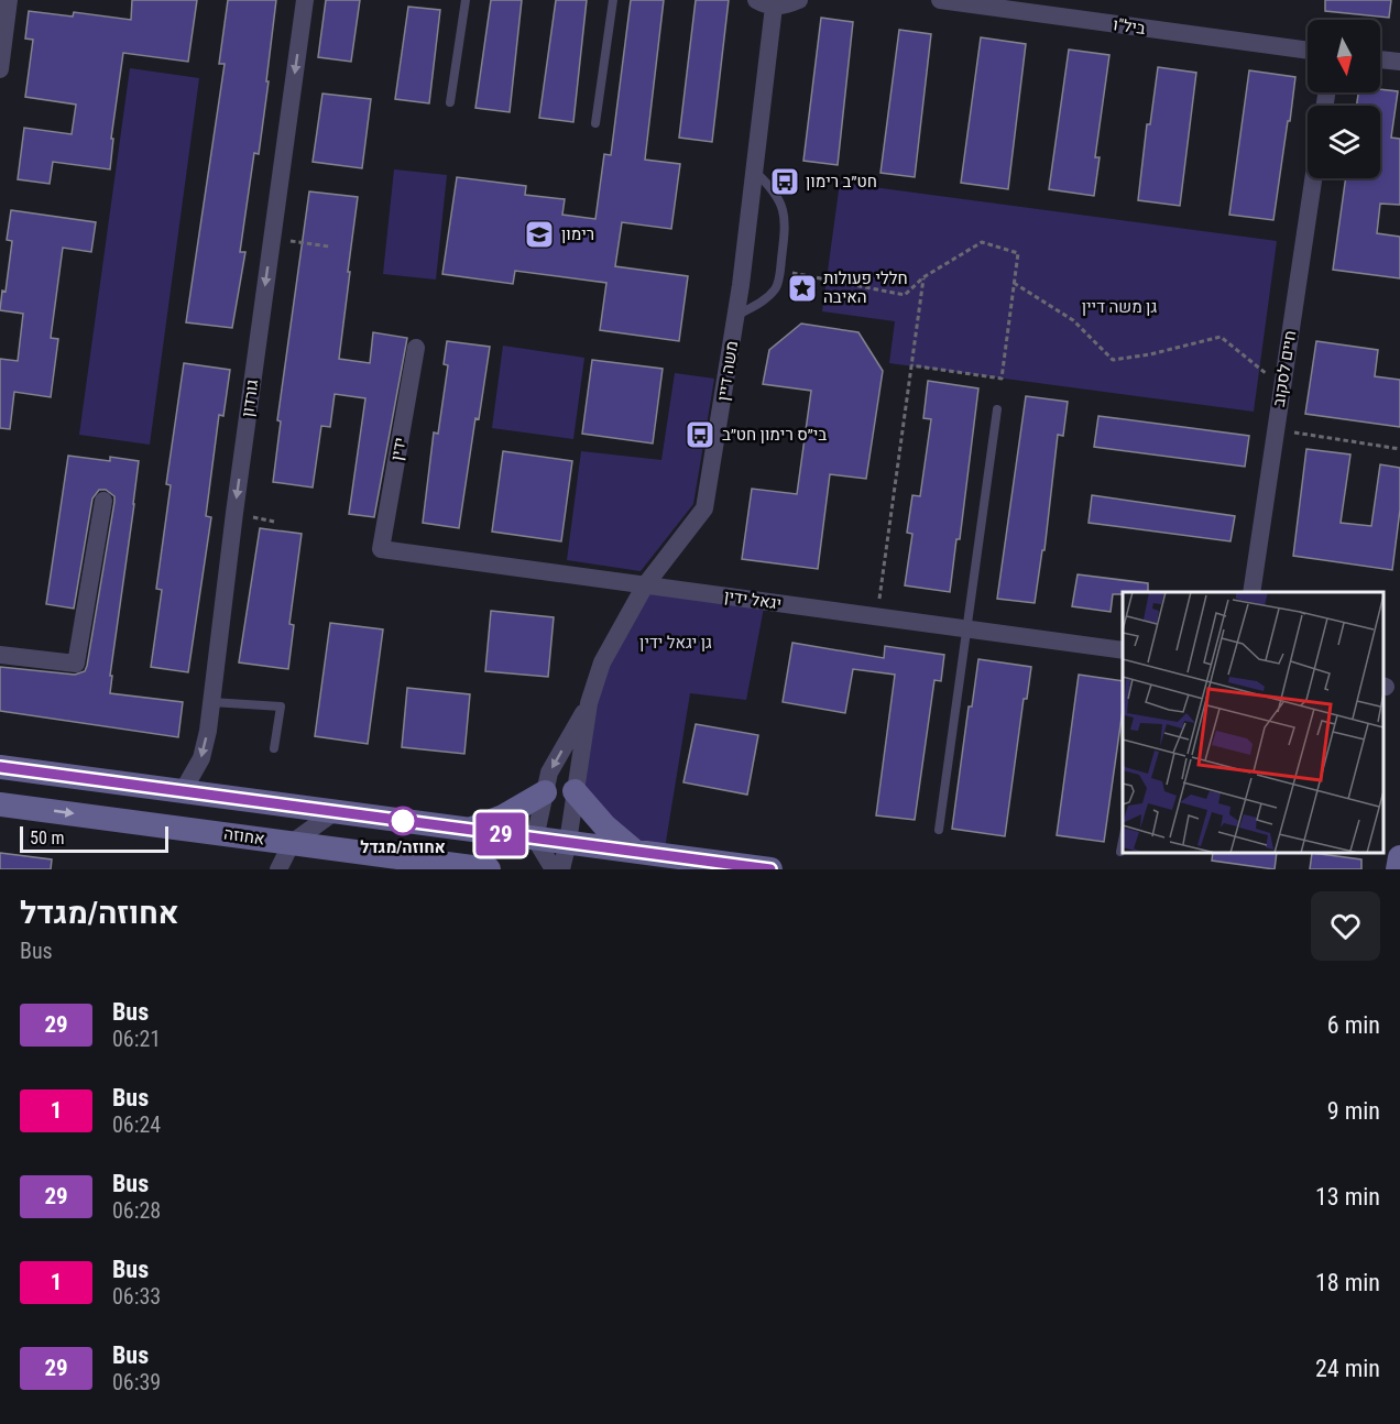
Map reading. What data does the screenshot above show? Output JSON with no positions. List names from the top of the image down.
{
  "streets": {
    "main road": ["אחוזה"],
    "street": [
      "ביל\"ו",
      "חיים לסקוב",
      "משה דיין",
      "גורדון",
      "ידין",
      "יגאל ידין"
    ]
  },
  "crossings": [
    ["משה דיין", "יגאל ידין"],
    ["ידין", "יגאל ידין"]
  ],
  "one_way": ["גורדון"],
  "parks": ["גן משה דיין", "גן יגאל ידין"],
  "places": {
    "bus stop": ["חט״ב רימון", "בי״ס רימון חט״ב"],
    "school or university": ["רימון"],
    "place": ["חללי פעולות האיבה"],
    "other": ["אחוזה/מגדל"]
  },
  "lines": ["bus line 29"],
  "scale_bar": "50 m",
  "north": "bottom",
  "page": {
    "on_map": "29",
    "scale": "50 m",
    "heading": ["אחוזה/מגדל", "Bus"],
    "list": [
      {
        "mark": "29",
        "name": "Bus",
        "note": "06:21",
        "value": "6 min"
      },
      {
        "mark": "1",
        "name": "Bus",
        "note": "06:24",
        "value": "9 min"
      },
      {
        "mark": "29",
        "name": "Bus",
        "note": "06:28",
        "value": "13 min"
      },
      {
        "mark": "1",
        "name": "Bus",
        "note": "06:33",
        "value": "18 min"
      },
      {
        "mark": "29",
        "name": "Bus",
        "note": "06:39",
        "value": "24 min"
      }
    ]
  }
}
